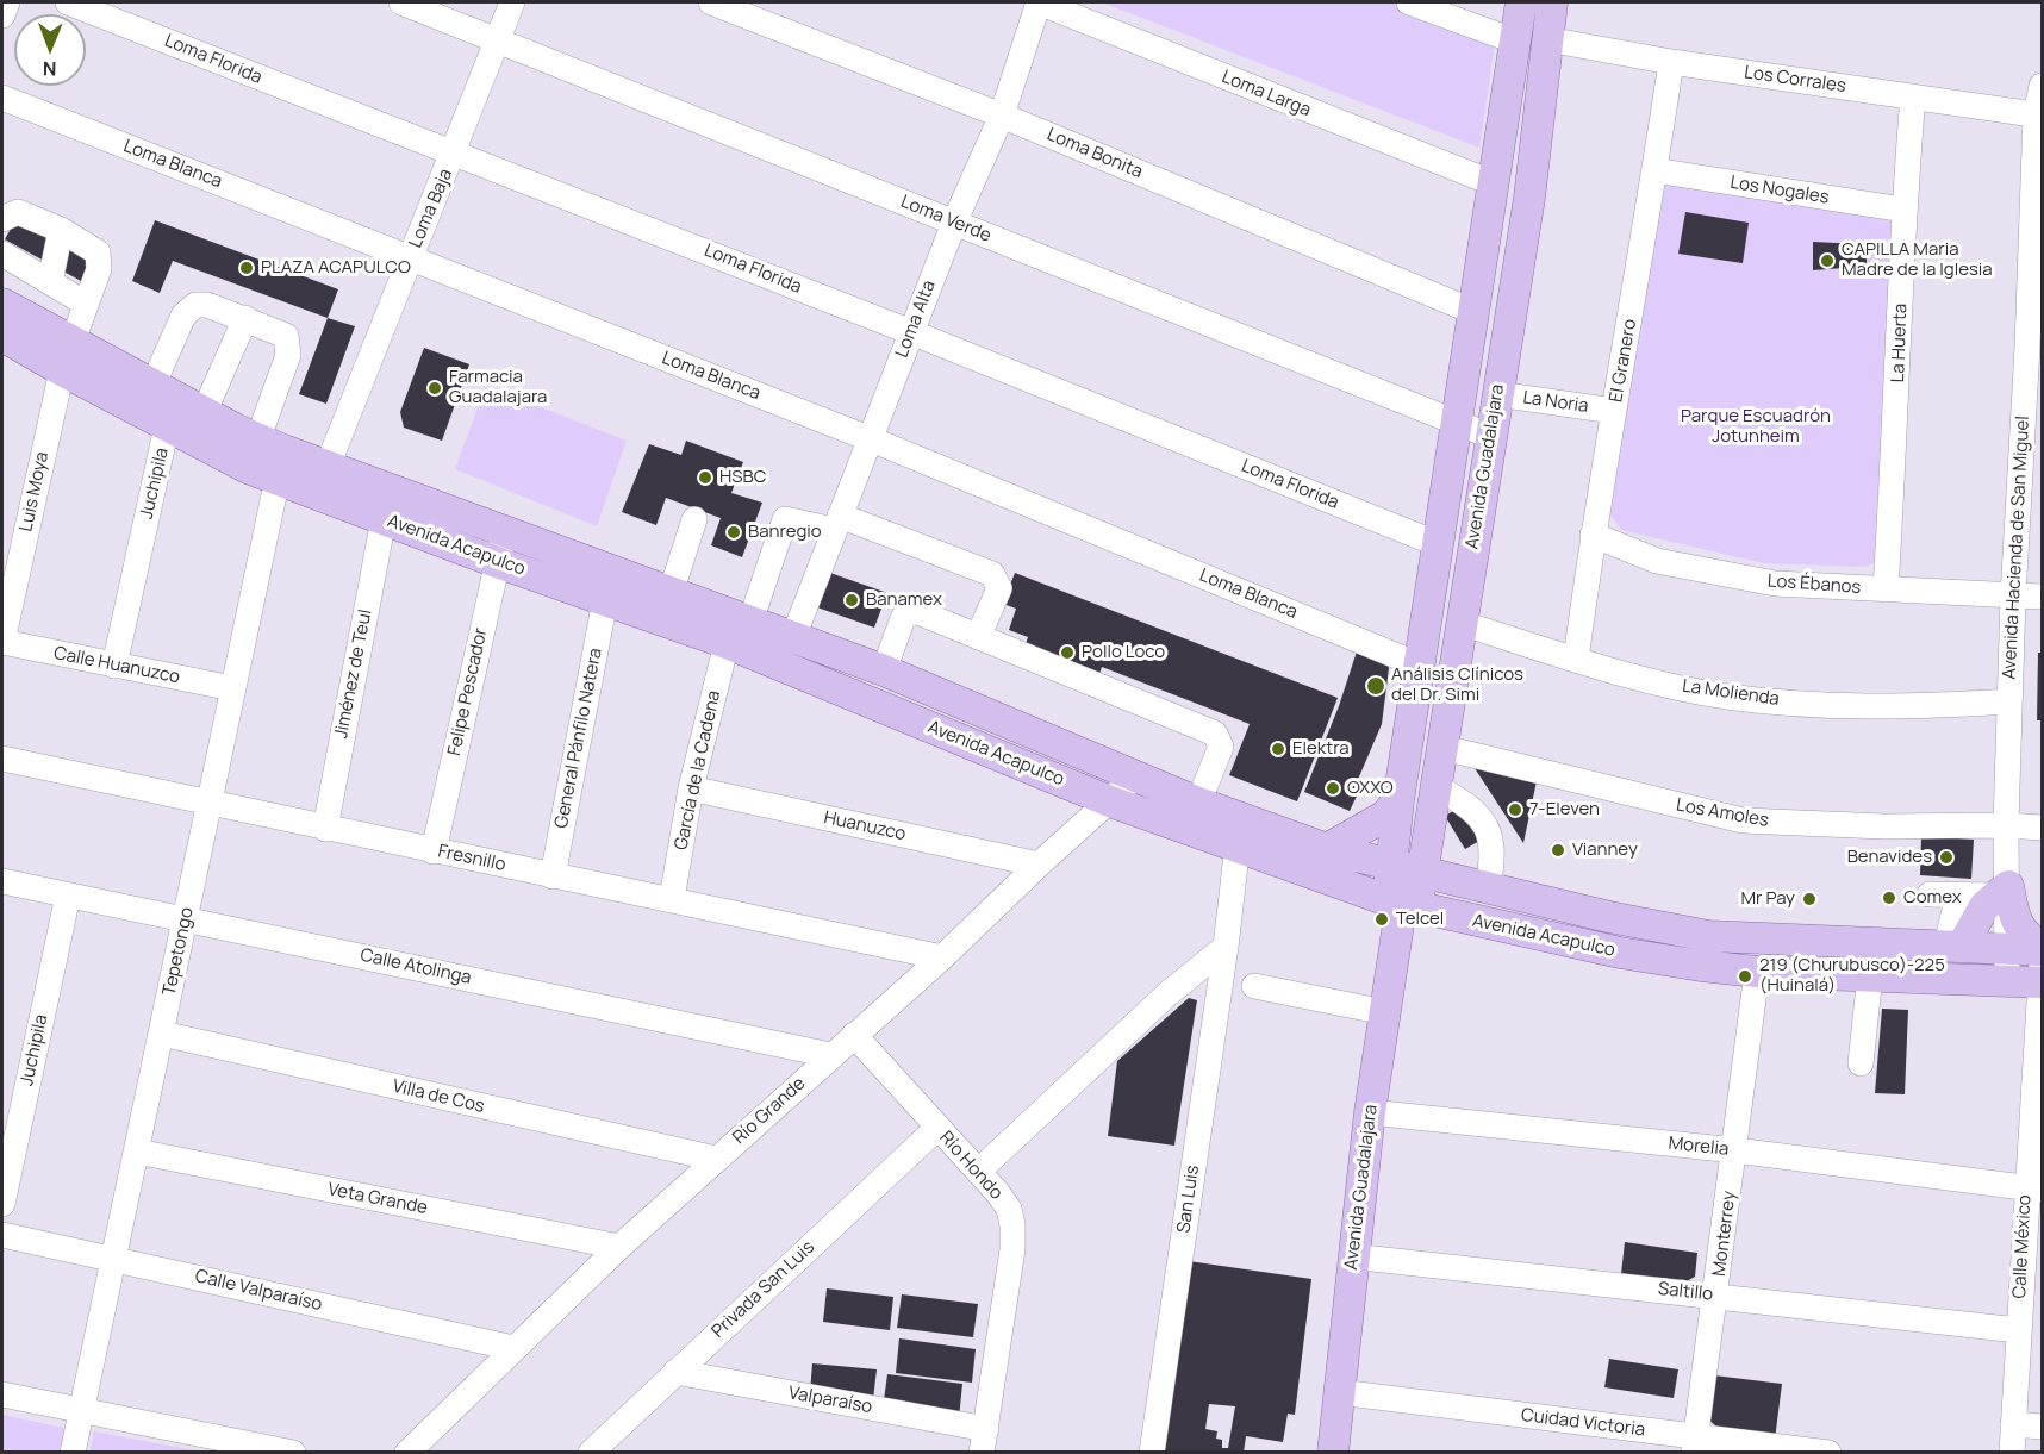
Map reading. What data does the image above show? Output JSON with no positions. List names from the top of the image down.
{
  "streets": {
    "main road": ["Avenida Guadalajara", "Avenida Acapulco"],
    "street": [
      "Loma Florida",
      "Los Corrales",
      "Loma Larga",
      "Loma Bonita",
      "Loma Blanca",
      "Los Nogales",
      "Loma Baja",
      "Loma Verde",
      "Loma Alta",
      "La Huerta",
      "El Granero",
      "La Noria",
      "Juchipila",
      "Luis Moya",
      "Avenida Hacienda de San Miguel",
      "Los Ébanos",
      "Calle Huanuzco",
      "Jiménez de Teul",
      "Felipe Pescador",
      "La Molienda",
      "General Pánfilo Natera",
      "García de la Cadena",
      "Los Amoles",
      "Huanuzco",
      "Fresnillo",
      "Tepetongo",
      "Calle Atolinga",
      "Villa de Cos",
      "Río Grande",
      "Morelia",
      "Río Hondo",
      "Veta Grande",
      "San Luis",
      "Monterrey",
      "Calle México",
      "Privada San Luis",
      "Calle Valparaíso",
      "Saltillo",
      "Valparaíso",
      "Cuidad Victoria"
    ]
  },
  "crossings": [
    ["Loma Florida", "Loma Baja"],
    ["Loma Florida", "Loma Alta"],
    ["Loma Florida", "Avenida Guadalajara"],
    ["Los Corrales", "La Huerta"],
    ["Los Corrales", "El Granero"],
    ["Los Corrales", "Avenida Guadalajara"],
    ["Los Corrales", "Avenida Hacienda de San Miguel"],
    ["Loma Larga", "Loma Alta"],
    ["Loma Larga", "Avenida Guadalajara"],
    ["Loma Bonita", "Loma Alta"],
    ["Loma Bonita", "Avenida Guadalajara"],
    ["Loma Blanca", "Loma Baja"],
    ["Loma Blanca", "Loma Alta"],
    ["Loma Blanca", "Avenida Guadalajara"],
    ["Los Nogales", "La Huerta"],
    ["Los Nogales", "El Granero"],
    ["Loma Baja", "Loma Verde"],
    ["Loma Baja", "Avenida Acapulco"],
    ["Loma Verde", "Loma Alta"],
    ["Loma Verde", "Avenida Guadalajara"],
    ["Loma Alta", "Avenida Acapulco"],
    ["La Huerta", "Los Ébanos"],
    ["El Granero", "La Noria"],
    ["El Granero", "Los Ébanos"],
    ["El Granero", "La Molienda"],
    ["La Noria", "Avenida Guadalajara"],
    ["Avenida Guadalajara", "Avenida Acapulco"],
    ["Avenida Guadalajara", "La Molienda"],
    ["Avenida Guadalajara", "Los Amoles"],
    ["Avenida Guadalajara", "Morelia"],
    ["Avenida Guadalajara", "Saltillo"],
    ["Avenida Guadalajara", "Cuidad Victoria"],
    ["Juchipila", "Avenida Acapulco"],
    ["Juchipila", "Calle Huanuzco"],
    ["Juchipila", "Calle Atolinga"],
    ["Luis Moya", "Avenida Acapulco"],
    ["Luis Moya", "Calle Huanuzco"],
    ["Avenida Acapulco", "Avenida Hacienda de San Miguel"],
    ["Avenida Acapulco", "Jiménez de Teul"],
    ["Avenida Acapulco", "Felipe Pescador"],
    ["Avenida Acapulco", "General Pánfilo Natera"],
    ["Avenida Acapulco", "García de la Cadena"],
    ["Avenida Acapulco", "Tepetongo"],
    ["Avenida Acapulco", "Río Grande"],
    ["Avenida Acapulco", "Monterrey"],
    ["Avenida Acapulco", "Calle México"],
    ["Avenida Hacienda de San Miguel", "Los Ébanos"],
    ["Avenida Hacienda de San Miguel", "La Molienda"],
    ["Avenida Hacienda de San Miguel", "Los Amoles"],
    ["Calle Huanuzco", "Tepetongo"],
    ["Jiménez de Teul", "Fresnillo"],
    ["Felipe Pescador", "Fresnillo"],
    ["General Pánfilo Natera", "Fresnillo"],
    ["García de la Cadena", "Huanuzco"],
    ["García de la Cadena", "Fresnillo"],
    ["Huanuzco", "Río Grande"],
    ["Fresnillo", "Tepetongo"],
    ["Fresnillo", "Río Grande"],
    ["Tepetongo", "Calle Atolinga"],
    ["Tepetongo", "Villa de Cos"],
    ["Tepetongo", "Veta Grande"],
    ["Tepetongo", "Calle Valparaíso"],
    ["Calle Atolinga", "Río Grande"],
    ["Villa de Cos", "Río Grande"],
    ["Río Grande", "Río Hondo"],
    ["Río Grande", "Veta Grande"],
    ["Río Grande", "Calle Valparaíso"],
    ["Morelia", "Monterrey"],
    ["Morelia", "Calle México"],
    ["Río Hondo", "Privada San Luis"],
    ["Río Hondo", "Valparaíso"],
    ["Monterrey", "Saltillo"],
    ["Monterrey", "Cuidad Victoria"],
    ["Calle México", "Saltillo"],
    ["Privada San Luis", "Valparaíso"]
  ],
  "parks": ["Parque Escuadrón Jotunheim"],
  "places": [
    "CAPILLA Maria Madre de la Iglesia",
    "PLAZA ACAPULCO",
    "Farmacia Guadalajara",
    "HSBC",
    "Banregio",
    "Banamex",
    "Pollo Loco",
    "Análisis Clínicos del Dr. Simi",
    "Elektra",
    "OXXO",
    "7-Eleven",
    "Vianney",
    "Benavides",
    "Comex",
    "Mr Pay",
    "Telcel",
    "219 (Churubusco)-225 (Huinalá)"
  ],
  "north": "bottom"
}
